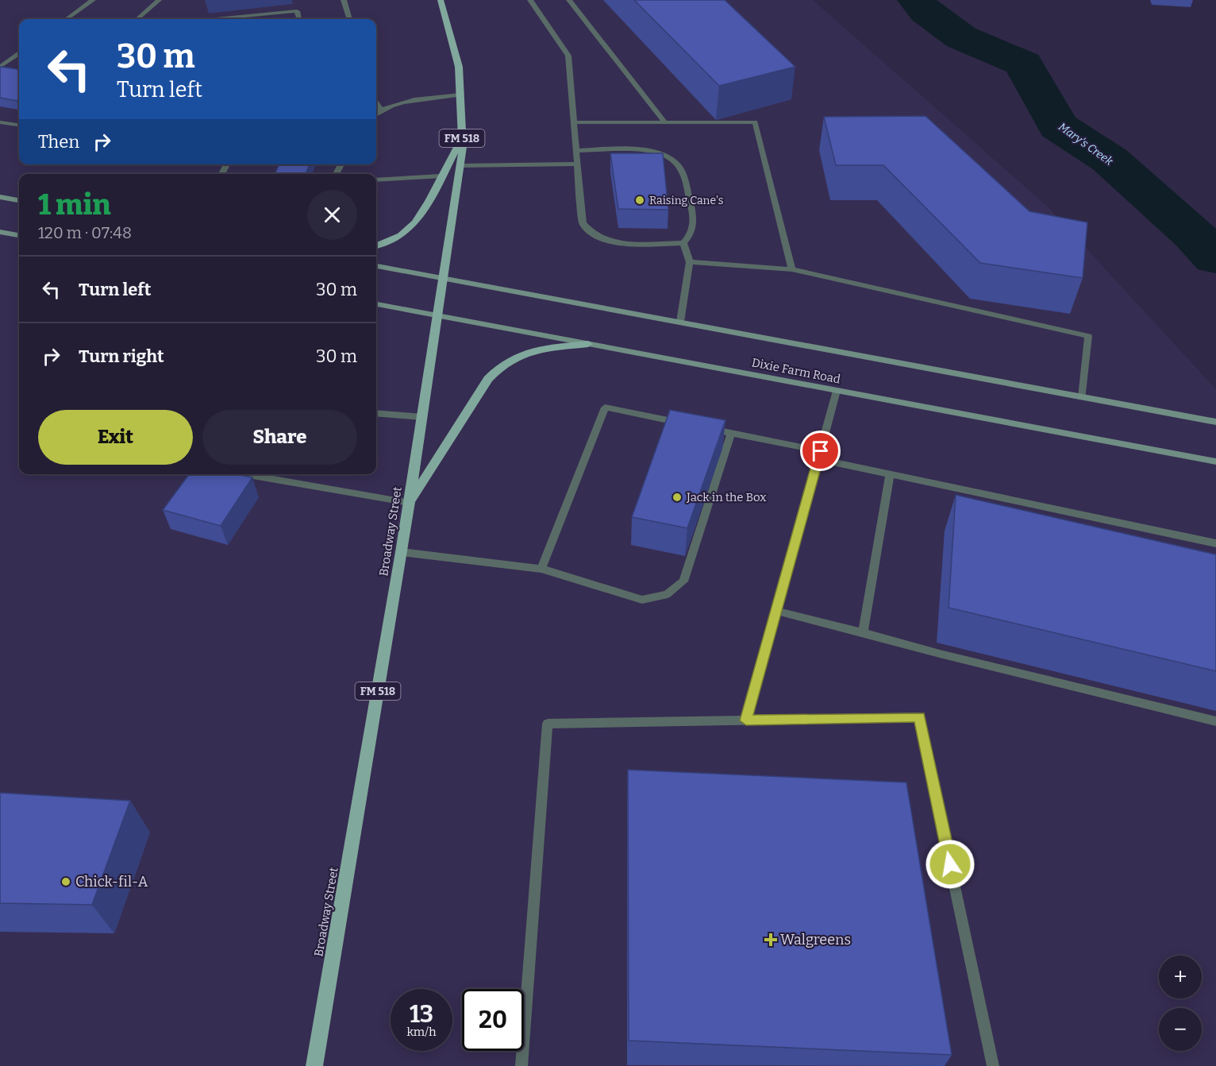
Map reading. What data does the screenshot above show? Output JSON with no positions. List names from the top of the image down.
{
  "streets": {
    "main road": ["FM 518", "Dixie Farm Road", "Broadway Street"]
  },
  "crossings": [
    ["Dixie Farm Road", "Broadway Street"]
  ],
  "water": ["Mary's Creek"],
  "places": {
    "other": ["Raising Cane's", "Jack in the Box", "Chick-fil-A"],
    "health": ["Walgreens"]
  },
  "page": {
    "turn": ["30 m", "Turn left"],
    "then": "Then",
    "heading": ["1 min", "120 m · 07:48"],
    "list": [
      {
        "name": "Turn left",
        "value": "30 m"
      },
      {
        "name": "Turn right",
        "value": "30 m"
      }
    ],
    "buttons": ["Exit", "Share"],
    "map_buttons": ["+", "−"],
    "speed": "13 km/h",
    "limit": "20"
  }
}
